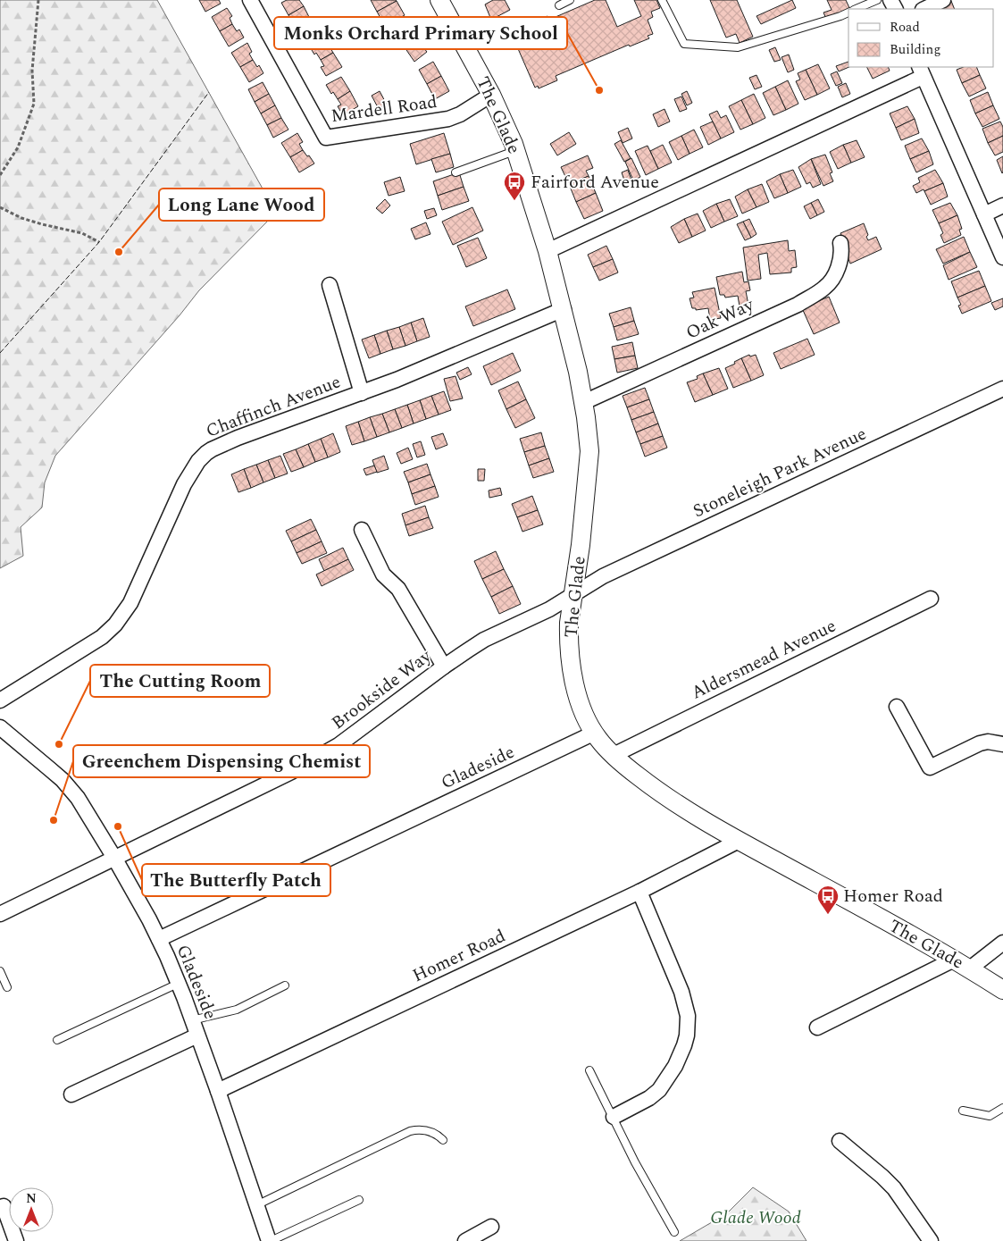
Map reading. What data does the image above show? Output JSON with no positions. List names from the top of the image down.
{
  "streets": {
    "street": [
      "Mardell Road",
      "The Glade",
      "Oak Way",
      "Chaffinch Avenue",
      "Stoneleigh Park Avenue",
      "Aldersmead Avenue",
      "Brookside Way",
      "Gladeside",
      "Homer Road"
    ]
  },
  "crossings": [
    ["Mardell Road", "The Glade"],
    ["The Glade", "Oak Way"],
    ["The Glade", "Chaffinch Avenue"],
    ["The Glade", "Stoneleigh Park Avenue"],
    ["The Glade", "Aldersmead Avenue"],
    ["The Glade", "Brookside Way"],
    ["The Glade", "Gladeside"],
    ["The Glade", "Homer Road"],
    ["Stoneleigh Park Avenue", "Brookside Way"],
    ["Gladeside", "Homer Road"]
  ],
  "parks": ["Glade Wood"],
  "places": {
    "other": [
      "Monks Orchard Primary School",
      "Long Lane Wood",
      "The Cutting Room",
      "Greenchem Dispensing Chemist",
      "The Butterfly Patch"
    ],
    "bus stop": ["Fairford Avenue", "Homer Road"]
  },
  "legend": ["Road", "Building"],
  "north": "top"
}
